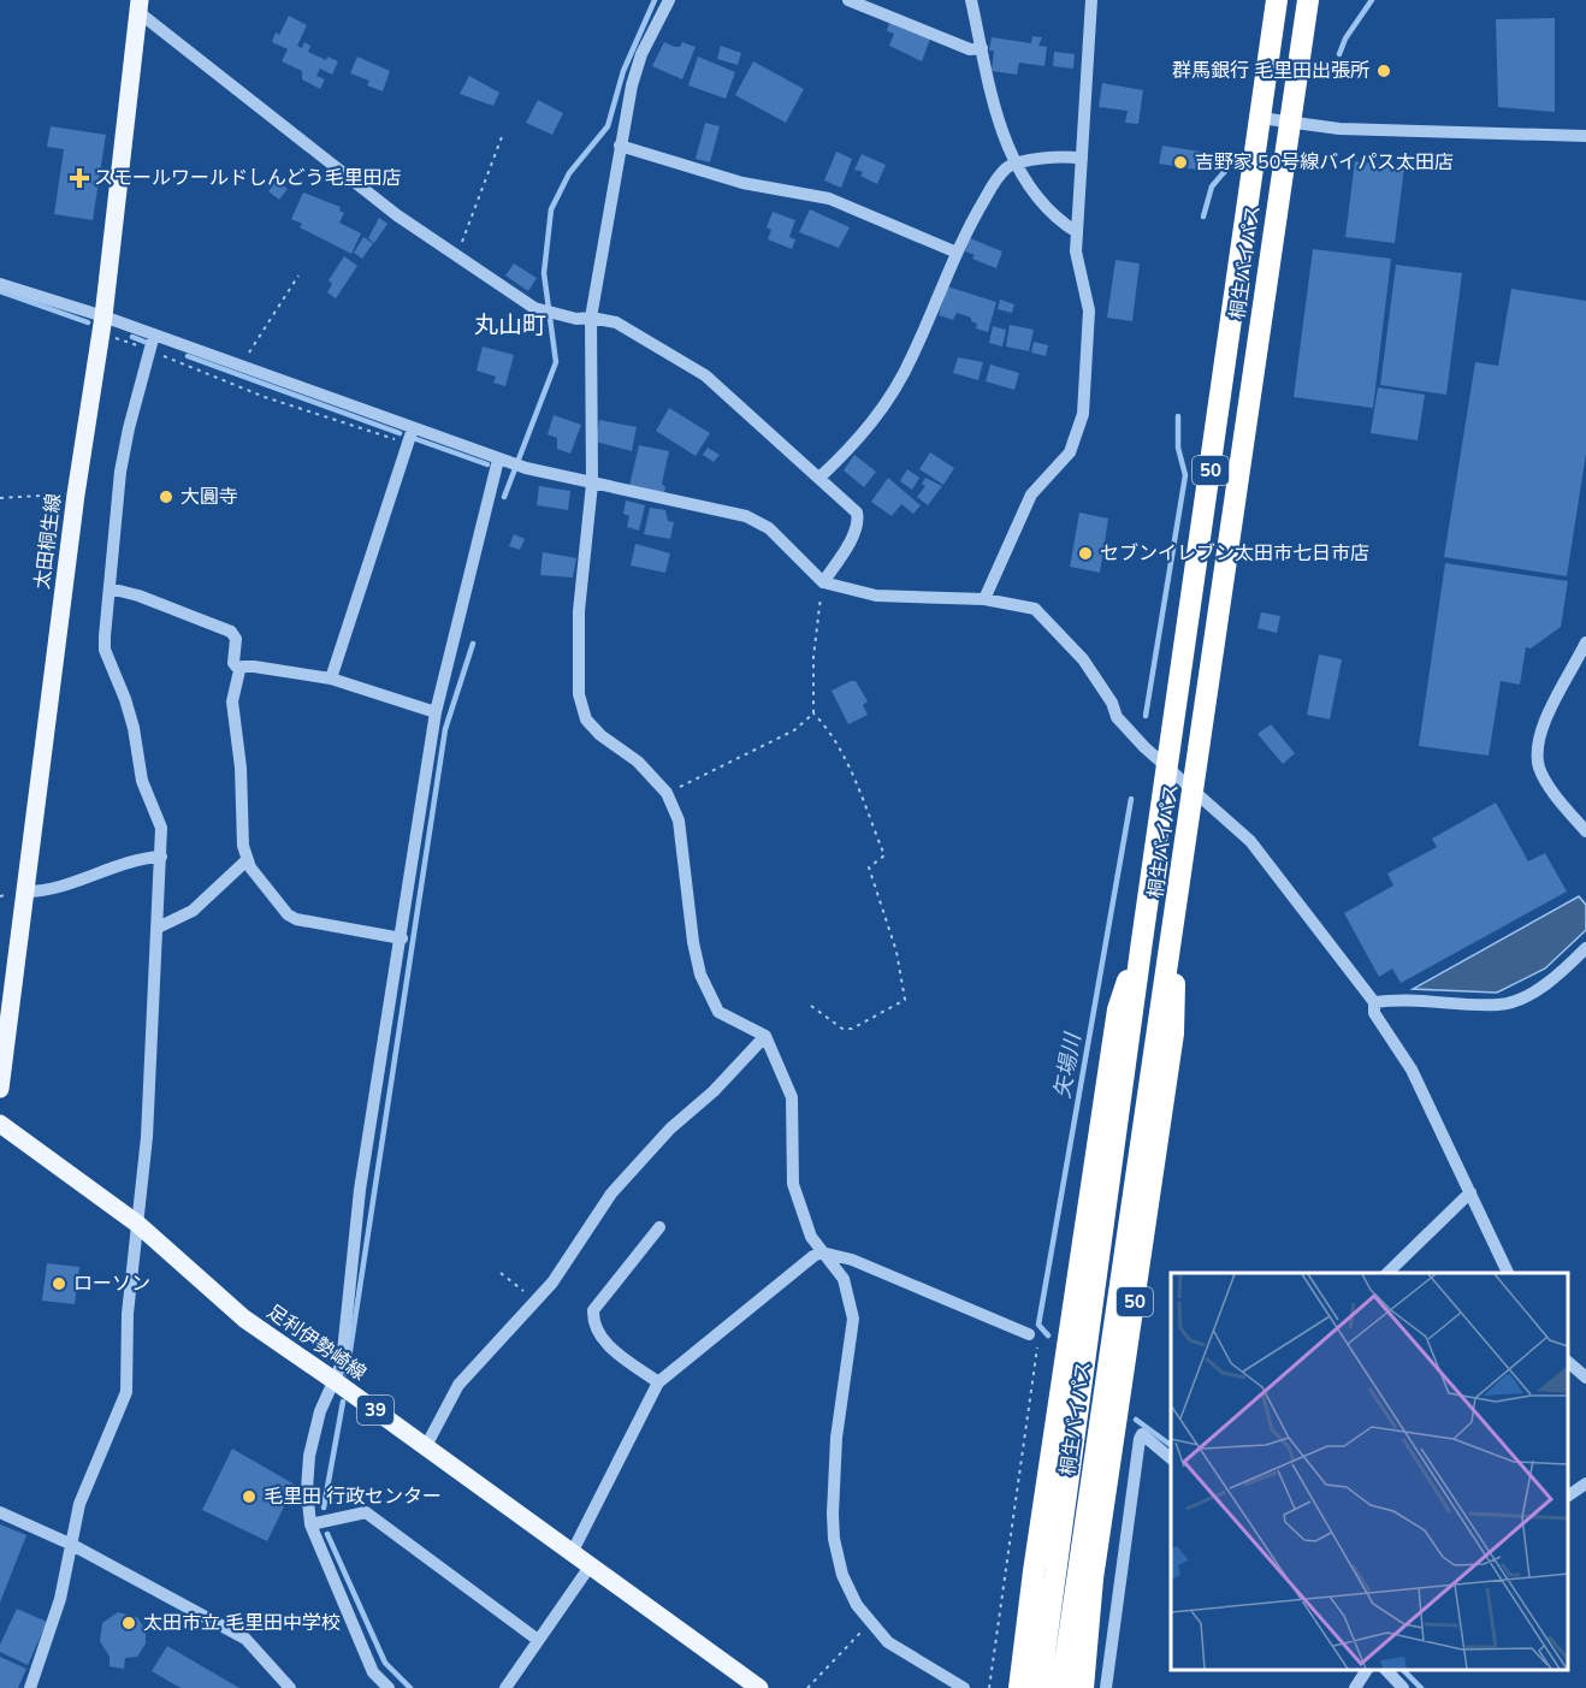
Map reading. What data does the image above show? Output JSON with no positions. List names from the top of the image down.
{
  "streets": {
    "highway": ["桐生バイパス", "50"],
    "main road": ["太田桐生線", "足利伊勢崎線", "39"]
  },
  "crossings": [
    ["桐生バイパス", "50"]
  ],
  "districts": ["丸山町"],
  "water": ["矢場川"],
  "places": {
    "other": [
      "群馬銀行 毛里田出張所",
      "吉野家 50号線バイパス太田店",
      "大圓寺",
      "セブンイレブン太田市七日市店",
      "ローソン",
      "毛里田 行政センター",
      "太田市立 毛里田中学校"
    ],
    "health": ["スモールワールドしんどう毛里田店"]
  }
}
